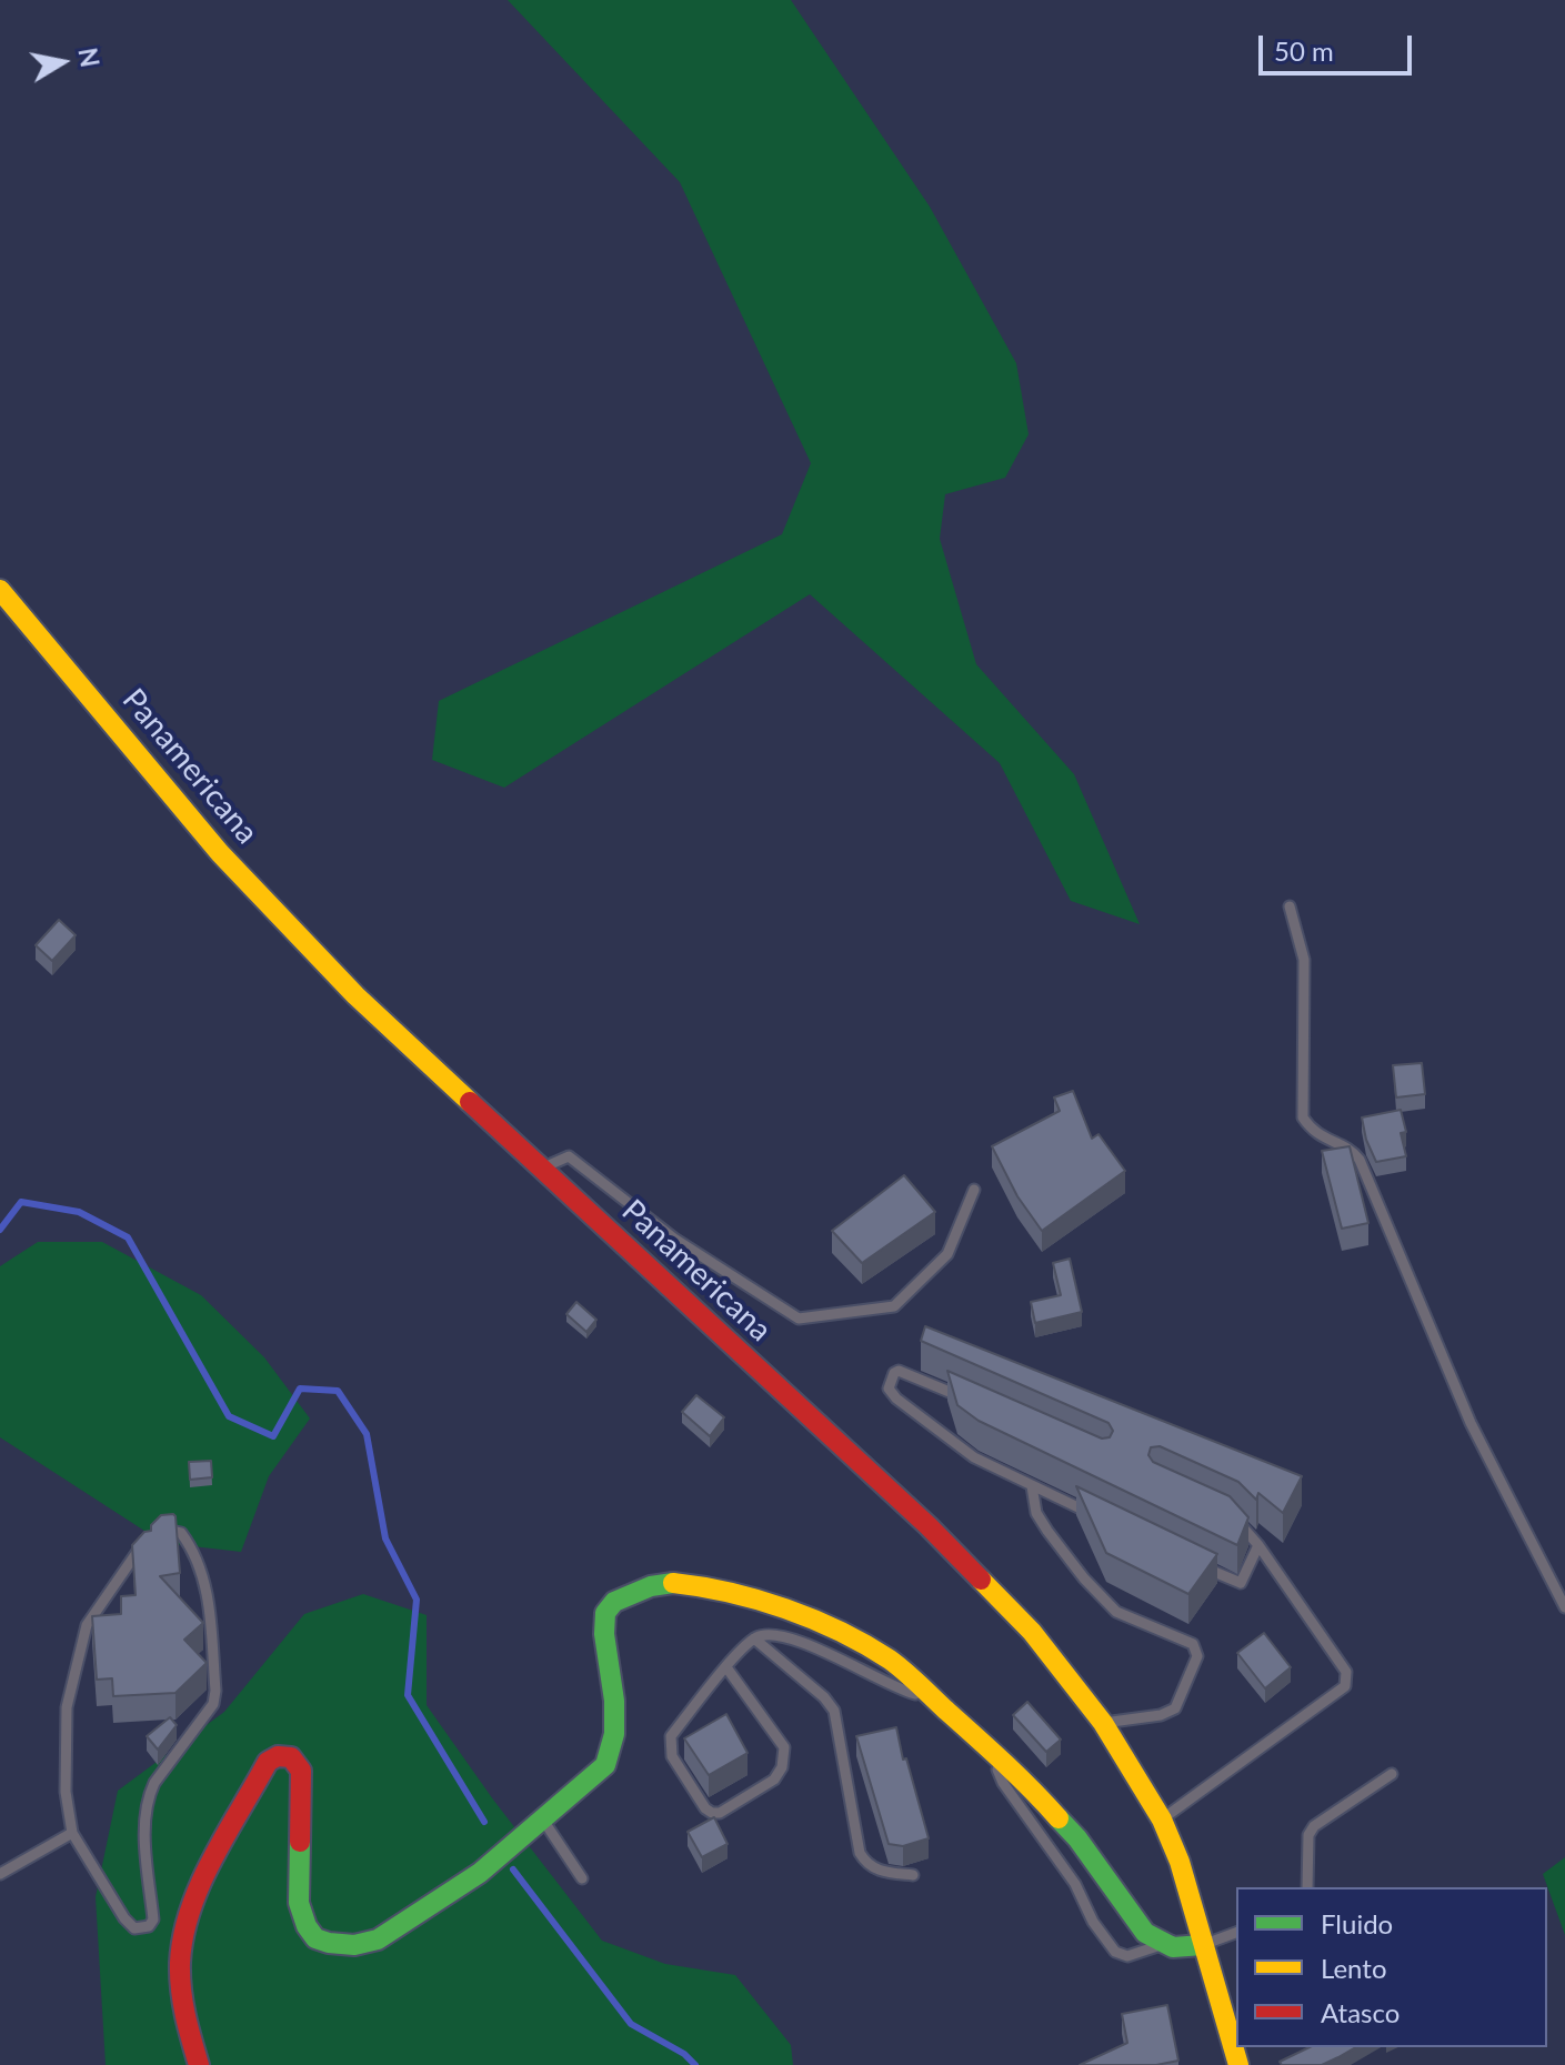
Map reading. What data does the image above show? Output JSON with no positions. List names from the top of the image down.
{
  "streets": {
    "main road": ["Panamericana"]
  },
  "legend": ["Fluido", "Lento", "Atasco"],
  "scale_bar": "50 m",
  "north": "right"
}
